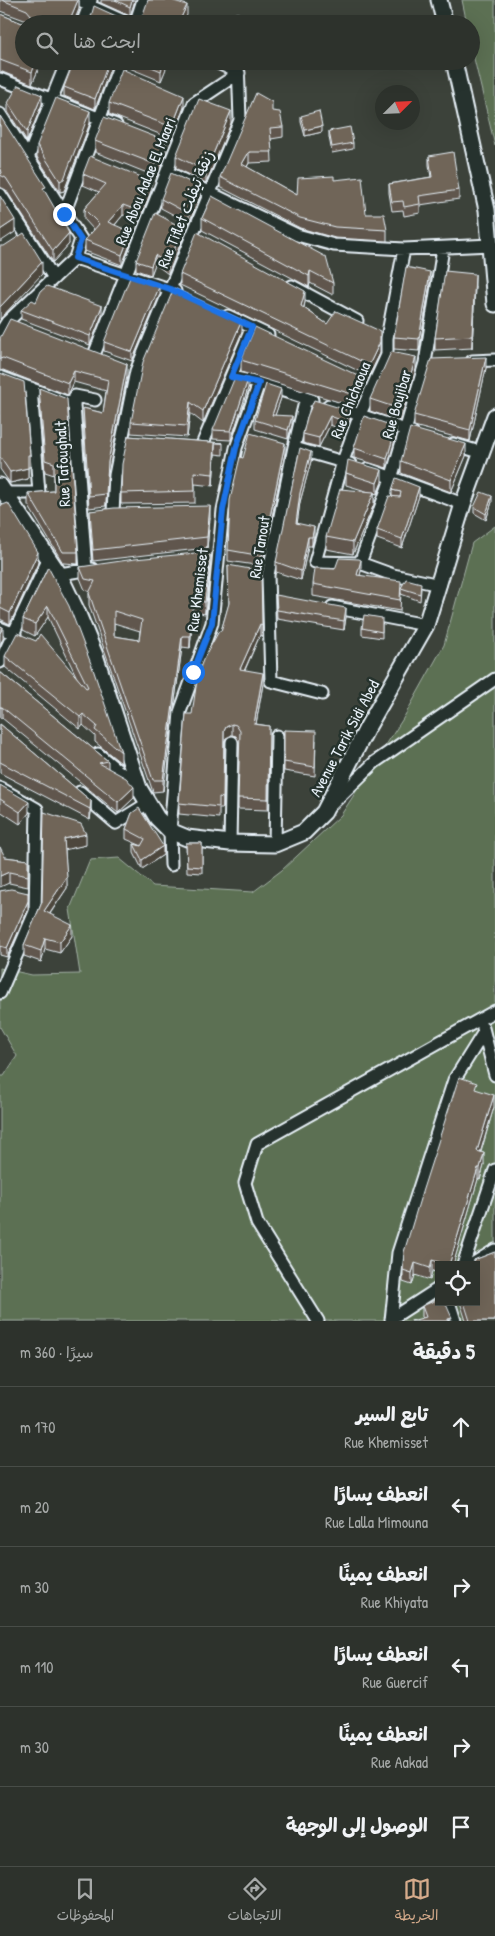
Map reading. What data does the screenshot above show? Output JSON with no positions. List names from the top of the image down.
{
  "streets": {
    "street": [
      "Rue Abou Aalae El Maari",
      "Rue Tiflet زنقة تيفلت",
      "Rue Chichaoua",
      "Rue Boujibar",
      "Rue Tafoughalt",
      "Rue Tanout",
      "Rue Khemisset",
      "Avenue Tarik Sidi Abed"
    ]
  },
  "crossings": [
    ["Rue Tiflet زنقة تيفلت", "Rue Tafoughalt"],
    ["Rue Chichaoua", "Rue Boujibar"],
    ["Rue Khemisset", "Avenue Tarik Sidi Abed"]
  ],
  "north": "top right",
  "page": {
    "search": "ابحث هنا",
    "heading": ["5 دقيقة", "سيرًا · 360 m"],
    "list": [
      ["تابع السير", "Rue Khemisset", "170 m"],
      ["انعطف يسارًا", "Rue Lalla Mimouna", "20 m"],
      ["انعطف يمينًا", "Rue Khiyata", "30 m"],
      ["انعطف يسارًا", "Rue Guercif", "110 m"],
      ["انعطف يمينًا", "Rue Aakad", "30 m"],
      "الوصول إلى الوجهة"
    ],
    "nav": ["الخريطة", "الاتجاهات", "المحفوظات"]
  }
}
